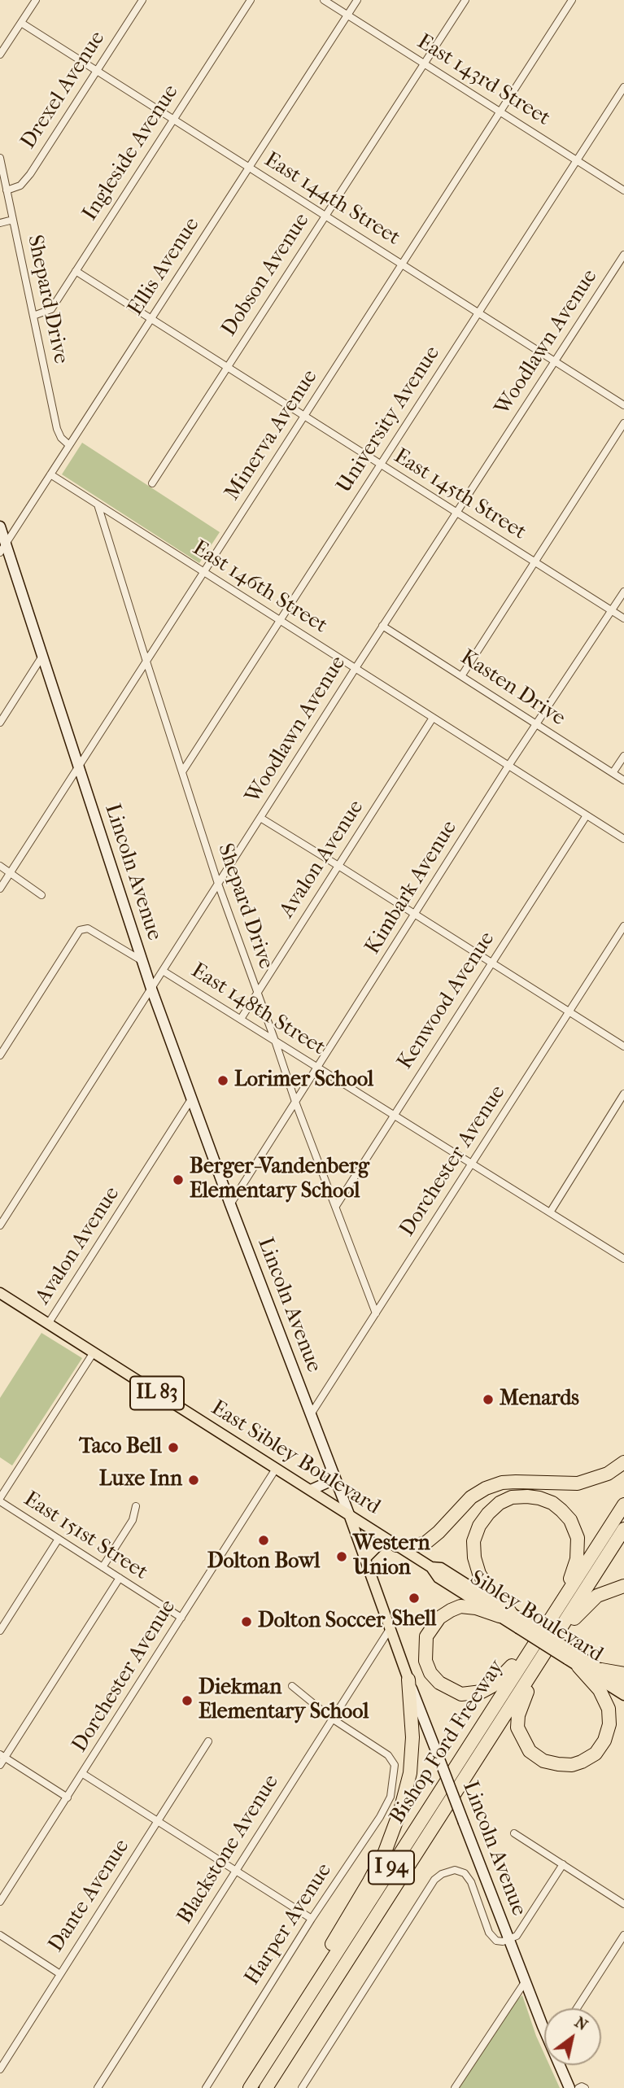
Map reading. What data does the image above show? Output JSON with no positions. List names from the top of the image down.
{
  "streets": {
    "highway": ["Bishop Ford Freeway", "I 94"],
    "main road": [
      "Lincoln Avenue",
      "IL 83",
      "East Sibley Boulevard",
      "Sibley Boulevard"
    ],
    "street": [
      "East 143rd Street",
      "Drexel Avenue",
      "Ingleside Avenue",
      "East 144th Street",
      "Ellis Avenue",
      "Dobson Avenue",
      "Shepard Drive",
      "Woodlawn Avenue",
      "University Avenue",
      "Minerva Avenue",
      "East 145th Street",
      "East 146th Street",
      "Kasten Drive",
      "Avalon Avenue",
      "Kimbark Avenue",
      "Kenwood Avenue",
      "East 148th Street",
      "Dorchester Avenue",
      "East 151st Street",
      "Blackstone Avenue",
      "Dante Avenue",
      "Harper Avenue"
    ]
  },
  "crossings": [
    ["East 143rd Street", "Ellis Avenue"],
    ["East 143rd Street", "Dobson Avenue"],
    ["East 143rd Street", "University Avenue"],
    ["East 143rd Street", "Minerva Avenue"],
    ["Drexel Avenue", "East 144th Street"],
    ["Drexel Avenue", "Shepard Drive"],
    ["Ingleside Avenue", "East 144th Street"],
    ["Ingleside Avenue", "Shepard Drive"],
    ["Ingleside Avenue", "East 145th Street"],
    ["East 144th Street", "Ellis Avenue"],
    ["East 144th Street", "Dobson Avenue"],
    ["East 144th Street", "Woodlawn Avenue"],
    ["East 144th Street", "University Avenue"],
    ["East 144th Street", "Minerva Avenue"],
    ["Ellis Avenue", "Shepard Drive"],
    ["Ellis Avenue", "East 145th Street"],
    ["Ellis Avenue", "East 146th Street"],
    ["Ellis Avenue", "Lincoln Avenue"],
    ["Dobson Avenue", "East 145th Street"],
    ["Shepard Drive", "Woodlawn Avenue"],
    ["Shepard Drive", "University Avenue"],
    ["Shepard Drive", "Minerva Avenue"],
    ["Shepard Drive", "East 146th Street"],
    ["Shepard Drive", "Avalon Avenue"],
    ["Shepard Drive", "Kimbark Avenue"],
    ["Shepard Drive", "Kenwood Avenue"],
    ["Shepard Drive", "East 148th Street"],
    ["Shepard Drive", "Dorchester Avenue"],
    ["Woodlawn Avenue", "East 145th Street"],
    ["Woodlawn Avenue", "East 146th Street"],
    ["Woodlawn Avenue", "Kasten Drive"],
    ["Woodlawn Avenue", "Lincoln Avenue"],
    ["Woodlawn Avenue", "East 148th Street"],
    ["University Avenue", "East 145th Street"],
    ["University Avenue", "East 146th Street"],
    ["Minerva Avenue", "East 145th Street"],
    ["Minerva Avenue", "East 146th Street"],
    ["Minerva Avenue", "Lincoln Avenue"],
    ["East 145th Street", "Kimbark Avenue"],
    ["East 146th Street", "Avalon Avenue"],
    ["East 146th Street", "Kimbark Avenue"],
    ["East 146th Street", "Kenwood Avenue"],
    ["Kasten Drive", "Kimbark Avenue"],
    ["Avalon Avenue", "Lincoln Avenue"],
    ["Avalon Avenue", "East 148th Street"],
    ["Avalon Avenue", "East Sibley Boulevard"],
    ["Lincoln Avenue", "Kimbark Avenue"],
    ["Lincoln Avenue", "Dorchester Avenue"],
    ["Lincoln Avenue", "East Sibley Boulevard"],
    ["Lincoln Avenue", "Blackstone Avenue"],
    ["Kimbark Avenue", "East 148th Street"],
    ["Kenwood Avenue", "East 148th Street"],
    ["East 148th Street", "Dorchester Avenue"],
    ["Dorchester Avenue", "East Sibley Boulevard"],
    ["Dorchester Avenue", "East 151st Street"],
    ["East Sibley Boulevard", "Sibley Boulevard"],
    ["Blackstone Avenue", "Harper Avenue"]
  ],
  "places": [
    "Lorimer School",
    "Berger-Vandenberg Elementary School",
    "Menards",
    "Taco Bell",
    "Luxe Inn",
    "Dolton Bowl",
    "Western Union",
    "Shell",
    "Dolton Soccer",
    "Diekman Elementary School"
  ],
  "north": "top right"
}
